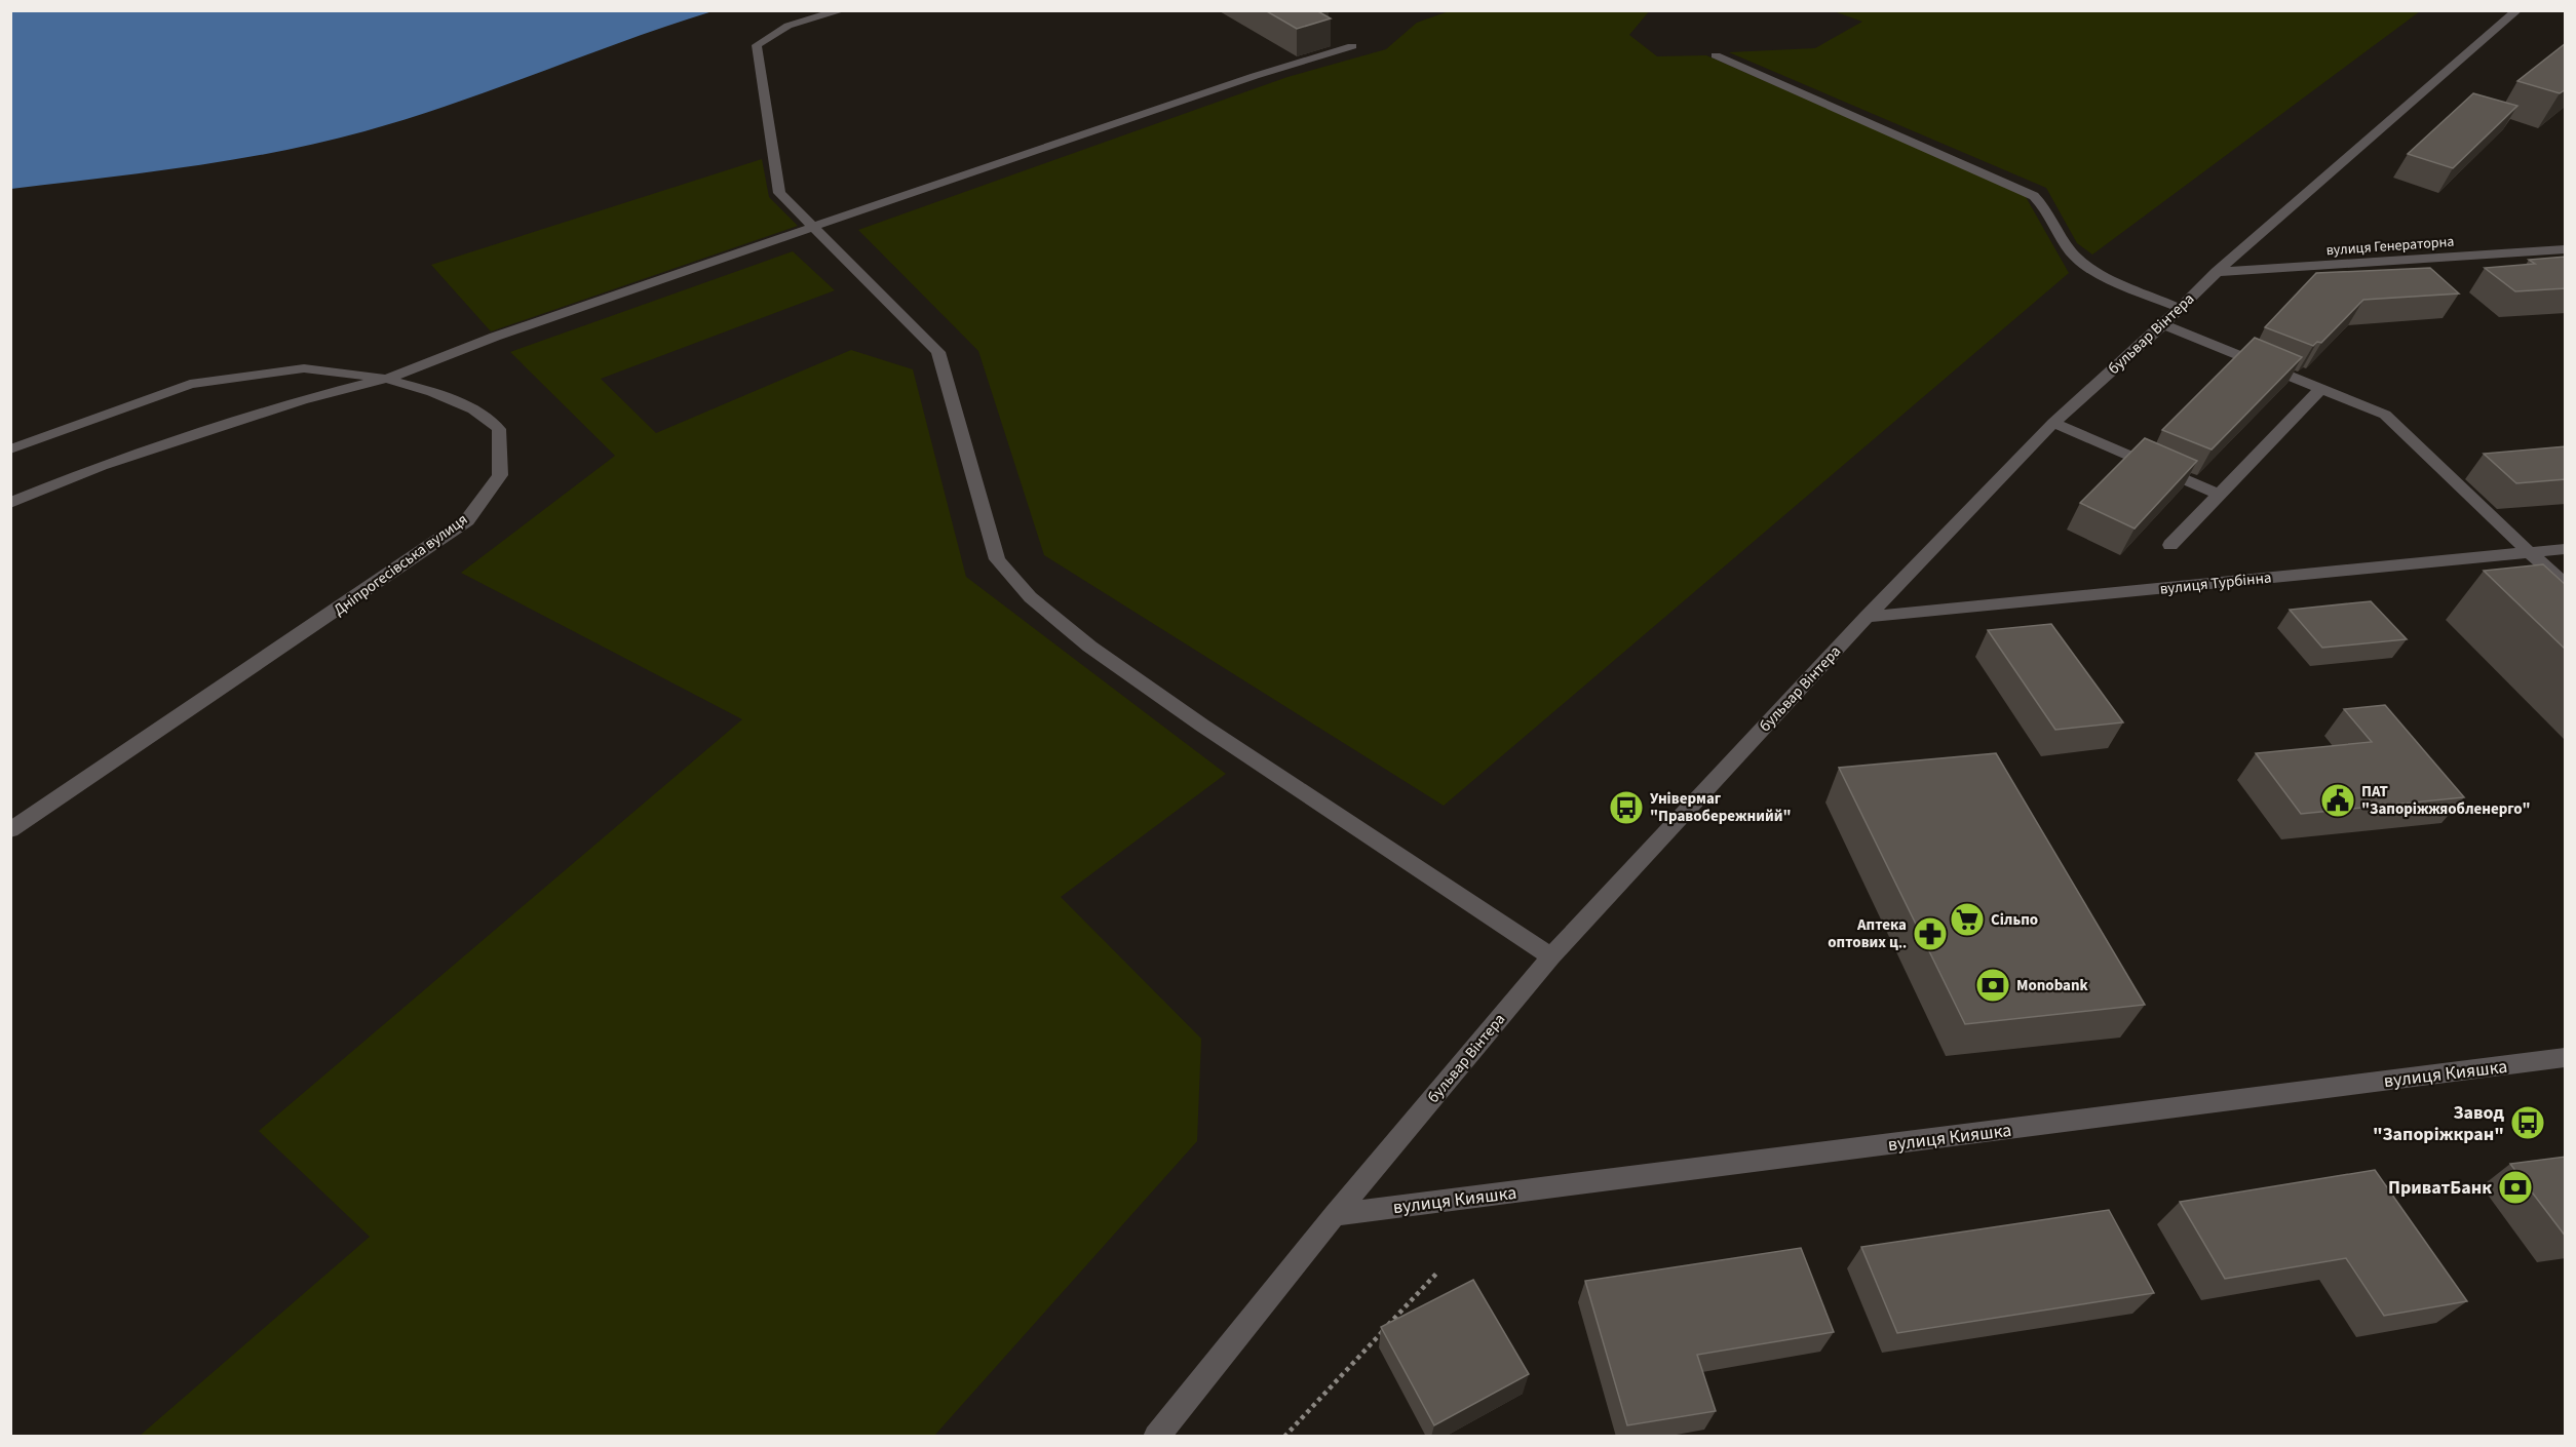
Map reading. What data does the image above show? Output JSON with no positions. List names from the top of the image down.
{
  "streets": {
    "street": [
      "вулиця Генераторна",
      "бульвар Вінтера",
      "Дніпрогесівська вулиця",
      "вулиця Турбінна",
      "вулиця Кияшка"
    ]
  },
  "crossings": [
    ["вулиця Генераторна", "бульвар Вінтера"],
    ["бульвар Вінтера", "вулиця Турбінна"],
    ["бульвар Вінтера", "вулиця Кияшка"]
  ],
  "places": {
    "public building": ["ПАТ \"Запоріжжяобленерго\""],
    "bus stop": ["Універмаг \"Правобережнийй\"", "Завод \"Запоріжкран\""],
    "supermarket": ["Сільпо"],
    "pharmacy": ["Аптека оптових ц‥"],
    "bank": ["Monobank", "ПриватБанк"]
  }
}
